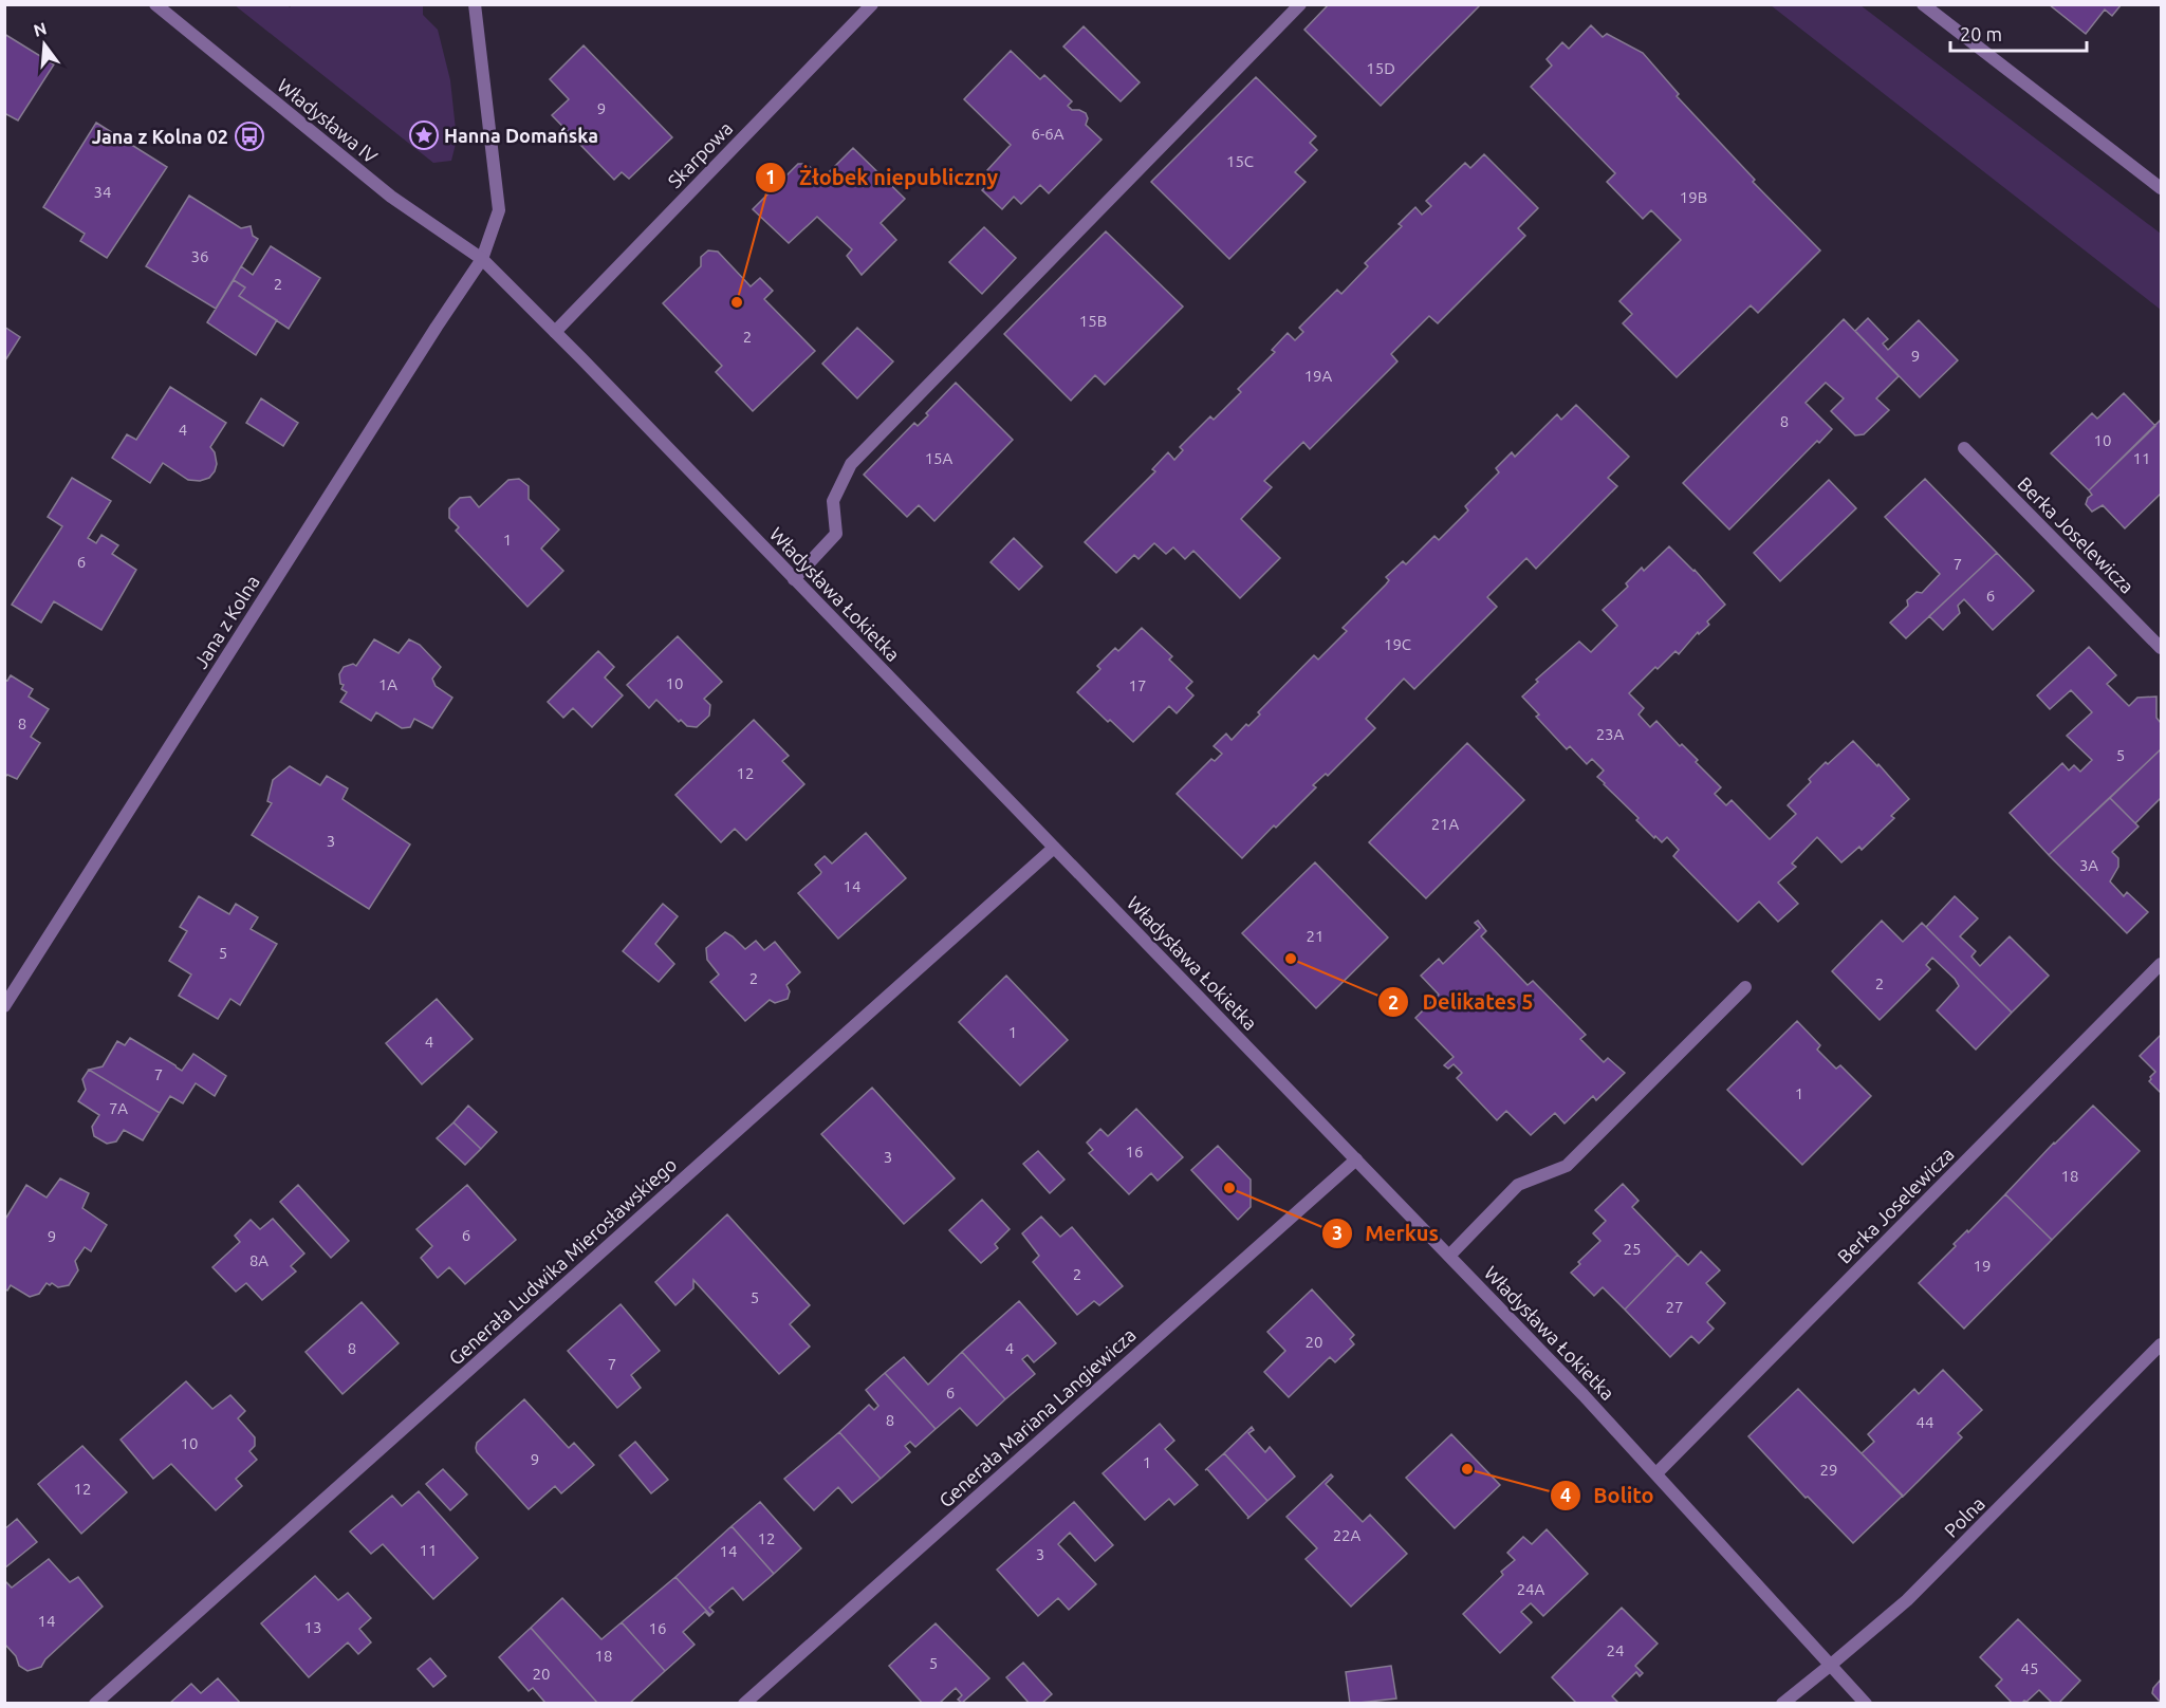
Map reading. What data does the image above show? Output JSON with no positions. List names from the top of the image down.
{
  "streets": {
    "street": [
      "Władysława IV",
      "Skarpowa",
      "Berka Joselewicza",
      "Władysława Łokietka",
      "Jana z Kolna",
      "Generała Ludwika Mierosławskiego",
      "Generała Mariana Langiewicza",
      "Polna"
    ]
  },
  "crossings": [
    ["Władysława IV", "Władysława Łokietka"],
    ["Władysława IV", "Jana z Kolna"],
    ["Skarpowa", "Władysława Łokietka"],
    ["Berka Joselewicza", "Władysława Łokietka"],
    ["Władysława Łokietka", "Jana z Kolna"],
    ["Władysława Łokietka", "Generała Ludwika Mierosławskiego"],
    ["Władysława Łokietka", "Generała Mariana Langiewicza"],
    ["Władysława Łokietka", "Polna"]
  ],
  "places": {
    "place": ["Hanna Domańska"],
    "bus stop": ["Jana z Kolna 02"],
    "other": [
      "Żłobek niepubliczny",
      "Delikates 5",
      "Merkus",
      "Bolito"
    ]
  },
  "house_numbers": [
    "15D",
    "9",
    "6-6A",
    "15C",
    "34",
    "19B",
    "36",
    "2",
    "15B",
    "2",
    "9",
    "19A",
    "8",
    "4",
    "10",
    "15A",
    "11",
    "1",
    "6",
    "7",
    "6",
    "19C",
    "10",
    "1A",
    "17",
    "8",
    "23A",
    "5",
    "12",
    "21A",
    "3",
    "3A",
    "14",
    "21",
    "5",
    "2",
    "2",
    "1",
    "4",
    "7",
    "1",
    "7A",
    "16",
    "3",
    "18",
    "6",
    "9",
    "25",
    "8A",
    "19",
    "2",
    "5",
    "27",
    "20",
    "8",
    "4",
    "7",
    "6",
    "8",
    "44",
    "10",
    "9",
    "1",
    "29",
    "12",
    "22A",
    "12",
    "11",
    "14",
    "3",
    "24A",
    "14",
    "13",
    "16",
    "24",
    "18",
    "5",
    "45",
    "20"
  ],
  "scale_bar": "20 m",
  "north": "top"
}
